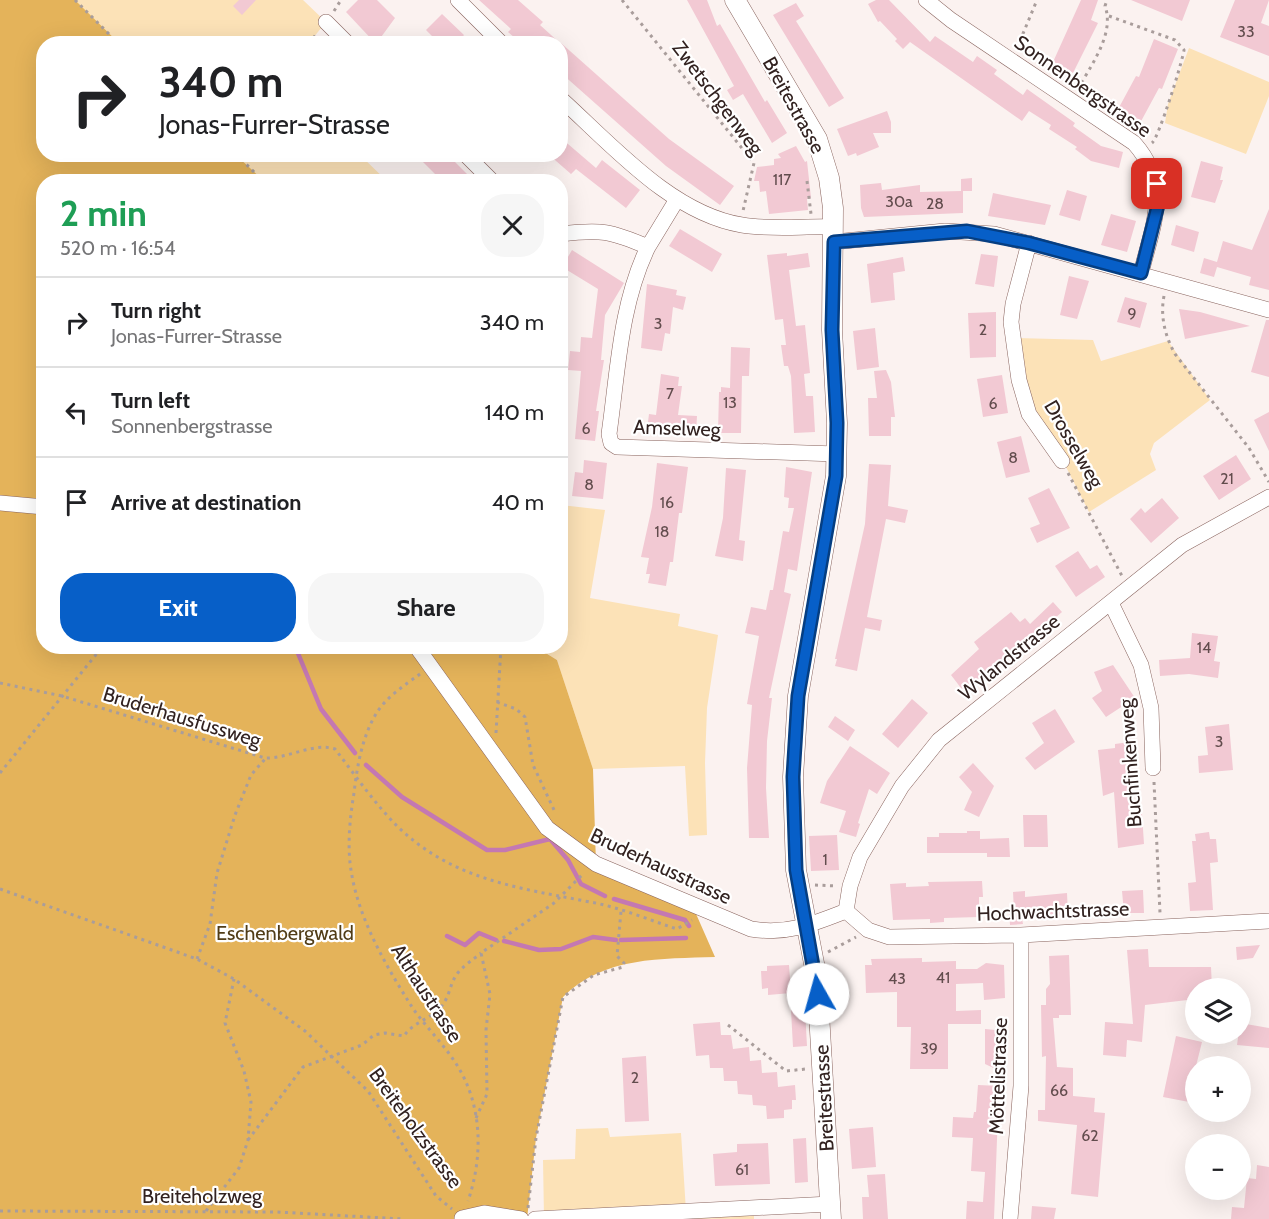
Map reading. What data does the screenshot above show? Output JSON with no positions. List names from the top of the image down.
{
  "streets": {
    "main road": ["Breitestrasse"],
    "street": [
      "Sonnenbergstrasse",
      "Amselweg",
      "Drosselweg",
      "Wylandstrasse",
      "Buchfinkenweg",
      "Bruderhausstrasse",
      "Hochwachtstrasse",
      "Möttelistrasse",
      "Breiteholzstrasse"
    ],
    "path": [
      "Zwetschgenweg",
      "Bruderhausfussweg",
      "Althaustrasse",
      "Breiteholzweg"
    ]
  },
  "crossings": [
    ["Breitestrasse", "Amselweg"],
    ["Breitestrasse", "Bruderhausstrasse"],
    ["Drosselweg", "Wylandstrasse"],
    ["Wylandstrasse", "Buchfinkenweg"],
    ["Wylandstrasse", "Bruderhausstrasse"],
    ["Wylandstrasse", "Hochwachtstrasse"],
    ["Bruderhausfussweg", "Althaustrasse"],
    ["Buchfinkenweg", "Hochwachtstrasse"],
    ["Bruderhausstrasse", "Hochwachtstrasse"],
    ["Bruderhausstrasse", "Althaustrasse"],
    ["Hochwachtstrasse", "Möttelistrasse"],
    ["Althaustrasse", "Breiteholzstrasse"]
  ],
  "parks": ["Eschenbergwald"],
  "house_numbers": [
    "33",
    "117",
    "30a",
    "28",
    "9",
    "3",
    "2",
    "7",
    "13",
    "6",
    "6",
    "8",
    "21",
    "8",
    "16",
    "18",
    "14",
    "3",
    "1",
    "41",
    "43",
    "39",
    "2",
    "66",
    "62",
    "61"
  ],
  "page": {
    "turn": ["340 m", "Jonas-Furrer-Strasse"],
    "heading": ["2 min", "520 m · 16:54"],
    "list": [
      {
        "name": "Turn right",
        "note": "Jonas-Furrer-Strasse",
        "value": "340 m"
      },
      {
        "name": "Turn left",
        "note": "Sonnenbergstrasse",
        "value": "140 m"
      },
      {
        "name": "Arrive at destination",
        "value": "40 m"
      }
    ],
    "buttons": ["Exit", "Share"],
    "map_buttons": ["+", "−"]
  }
}
